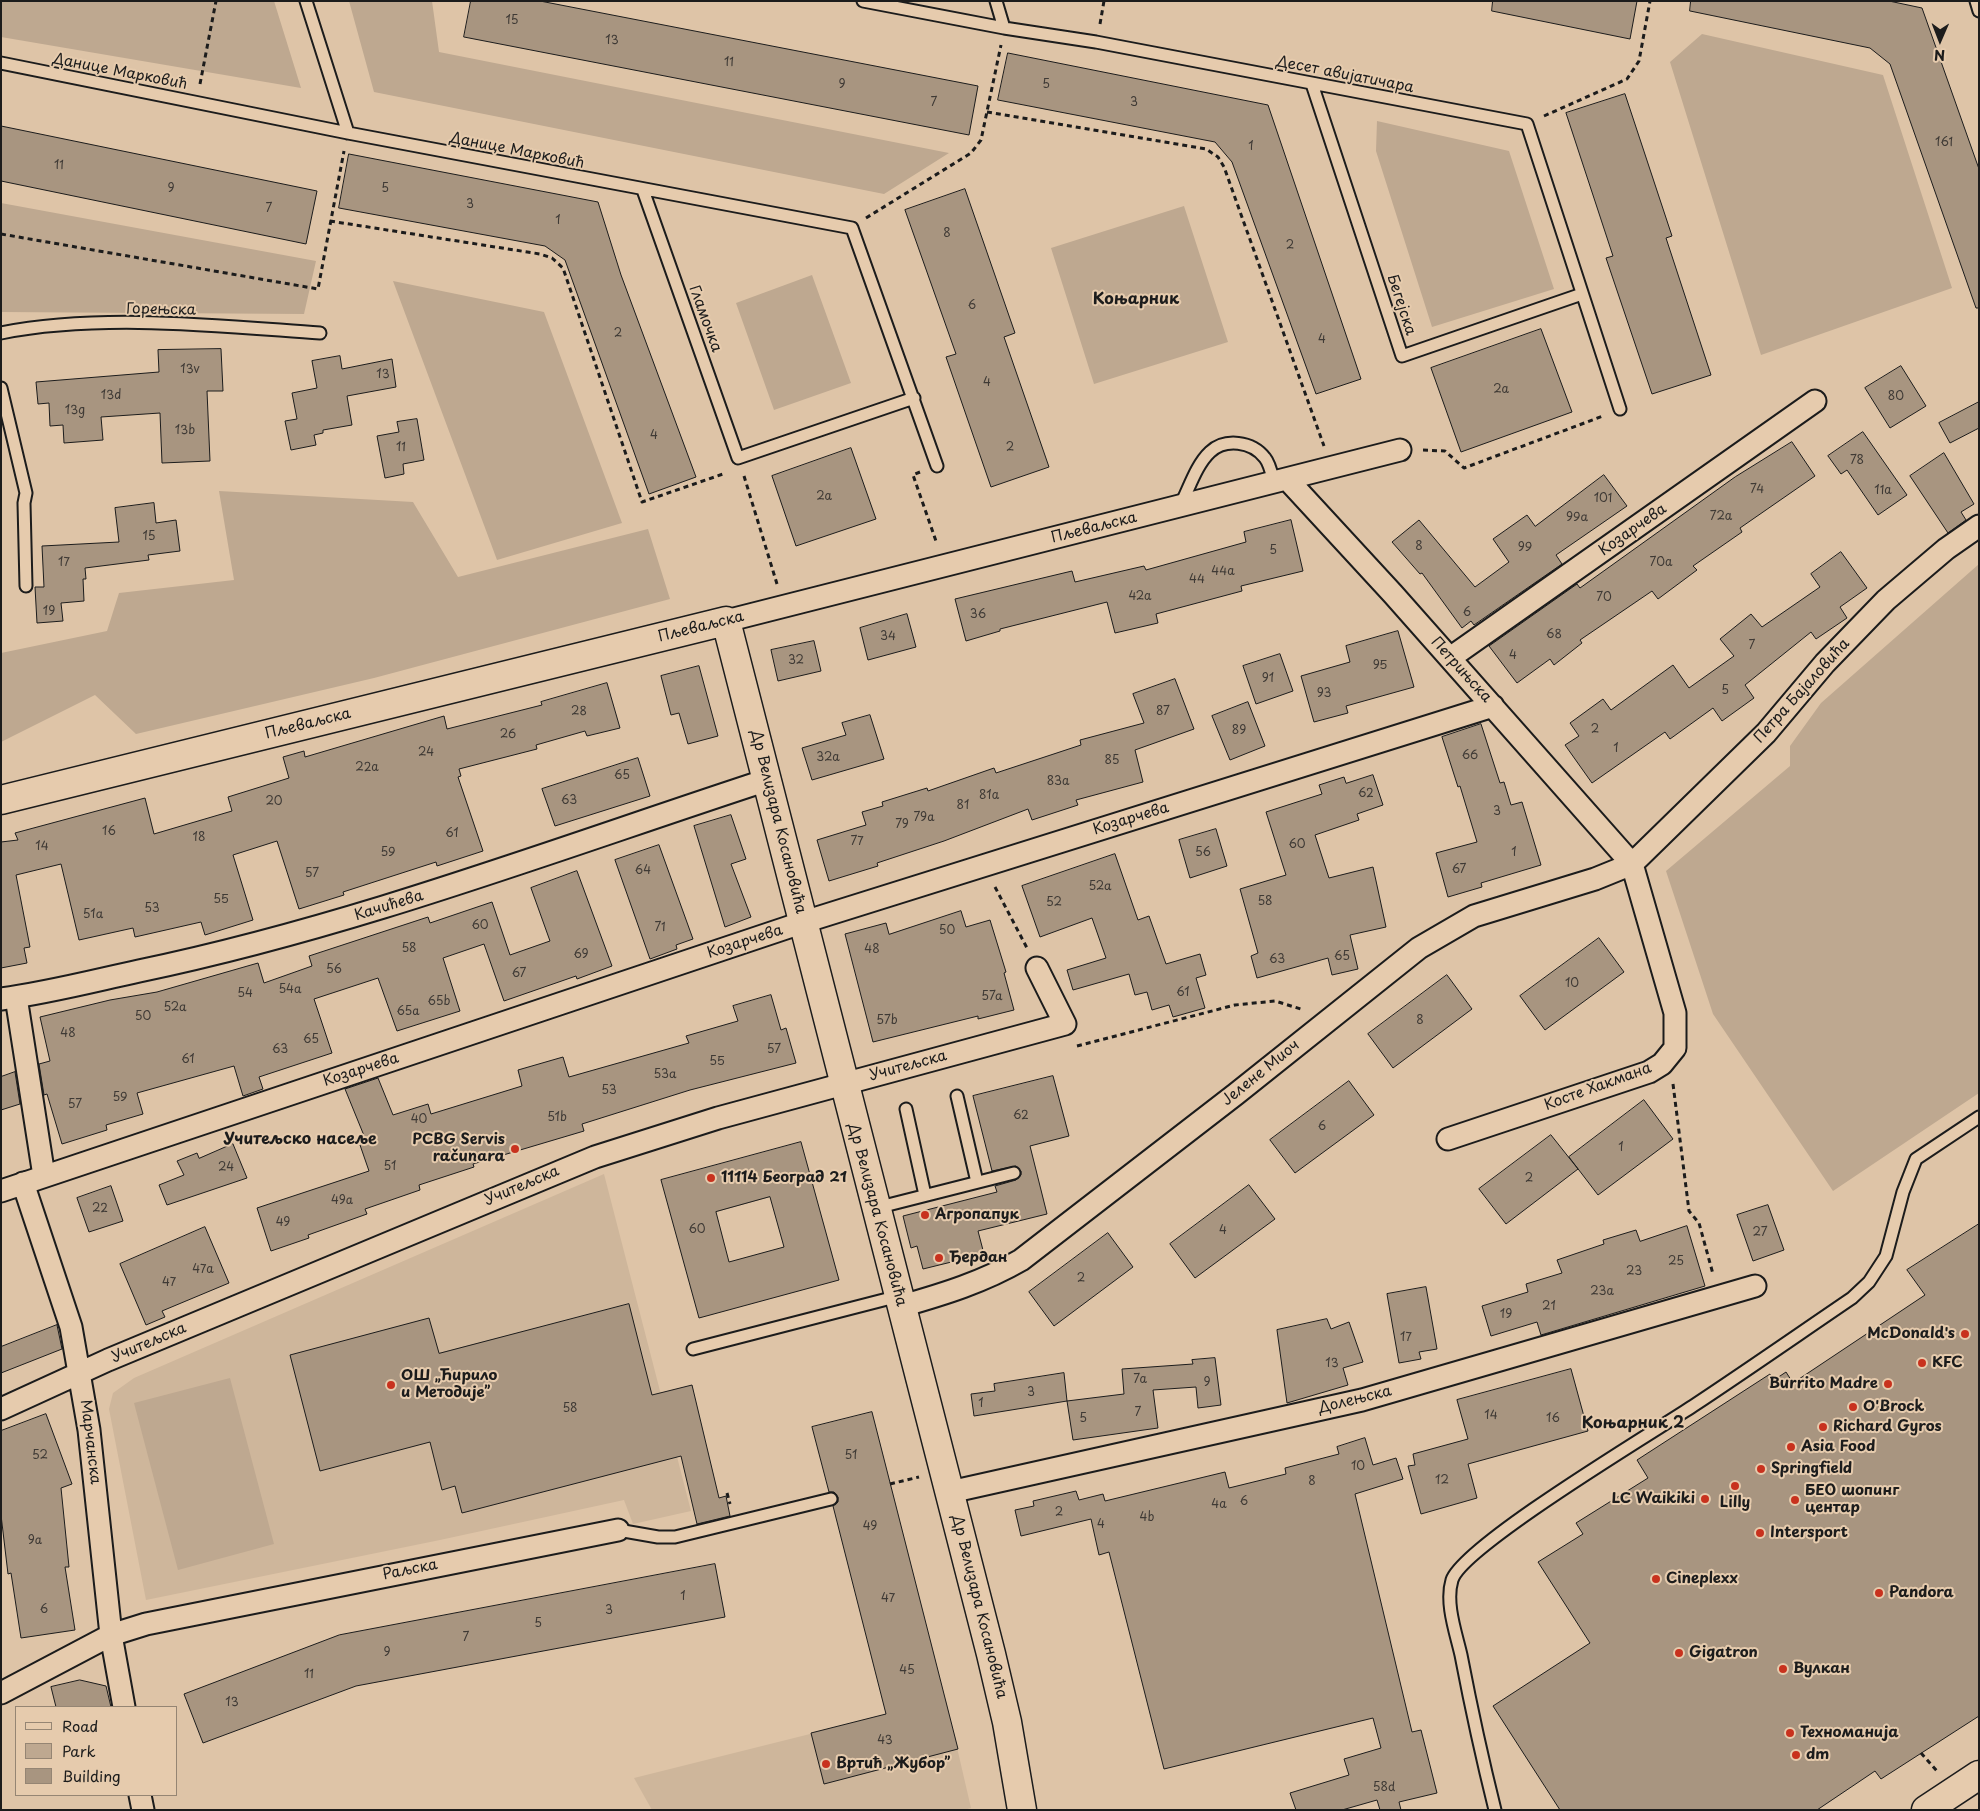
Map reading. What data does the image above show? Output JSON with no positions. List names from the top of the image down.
{
  "streets": {
    "street": [
      "Пљеваљска",
      "Козарчева",
      "Петрињска",
      "Петра Бајаловића",
      "Др Велизара Косановића",
      "Качићева",
      "Учитељска",
      "Јелене Миоч",
      "Косте Хакмана",
      "Долењска",
      "Марчанска",
      "Раљска"
    ],
    "lane": [
      "Данице Марковић",
      "Десет авијатичара",
      "Бегејска",
      "Горењска",
      "Гламочка"
    ]
  },
  "crossings": [
    ["Данице Марковић", "Гламочка"],
    ["Десет авијатичара", "Бегејска"],
    ["Пљеваљска", "Петрињска"],
    ["Пљеваљска", "Др Велизара Косановића"],
    ["Козарчева", "Петрињска"],
    ["Козарчева", "Др Велизара Косановића"],
    ["Козарчева", "Марчанска"],
    ["Петрињска", "Петра Бајаловића"],
    ["Петрињска", "Јелене Миоч"],
    ["Петрињска", "Косте Хакмана"],
    ["Петра Бајаловића", "Јелене Миоч"],
    ["Петра Бајаловића", "Косте Хакмана"],
    ["Др Велизара Косановића", "Качићева"],
    ["Др Велизара Косановића", "Учитељска"],
    ["Др Велизара Косановића", "Јелене Миоч"],
    ["Др Велизара Косановића", "Долењска"],
    ["Учитељска", "Марчанска"],
    ["Јелене Миоч", "Косте Хакмана"],
    ["Марчанска", "Раљска"]
  ],
  "districts": ["Коњарник", "Учитељско насеље", "Коњарник 2"],
  "places": [
    "PCBG Servis računara",
    "11114 Београд 21",
    "Агропапук",
    "Ђердан",
    "McDonald's",
    "KFC",
    "Burrito Madre",
    "ОШ „Ћирило и Методије”",
    "O'Brock",
    "Richard Gyros",
    "Asia Food",
    "Springfield",
    "Lilly",
    "LC Waikiki",
    "БЕО шопинг центар",
    "Intersport",
    "Cineplexx",
    "Pandora",
    "Gigatron",
    "Вулкан",
    "Техноманија",
    "dm",
    "Вртић „Жубор”"
  ],
  "house_numbers": [
    "15",
    "13",
    "11",
    "9",
    "5",
    "7",
    "3",
    "161",
    "1",
    "11",
    "9",
    "5",
    "3",
    "7",
    "1",
    "8",
    "2",
    "6",
    "2",
    "4",
    "13v",
    "13",
    "4",
    "2a",
    "13d",
    "80",
    "13g",
    "13b",
    "4",
    "11",
    "2",
    "78",
    "74",
    "11a",
    "2a",
    "101",
    "72a",
    "99a",
    "15",
    "8",
    "99",
    "5",
    "17",
    "70a",
    "44a",
    "44",
    "42a",
    "70",
    "19",
    "6",
    "36",
    "68",
    "34",
    "7",
    "4",
    "32",
    "95",
    "91",
    "5",
    "93",
    "28",
    "87",
    "2",
    "89",
    "26",
    "1",
    "24",
    "66",
    "32a",
    "85",
    "22a",
    "65",
    "83a",
    "62",
    "81a",
    "63",
    "20",
    "81",
    "3",
    "79a",
    "79",
    "16",
    "61",
    "18",
    "77",
    "60",
    "14",
    "59",
    "56",
    "1",
    "67",
    "64",
    "57",
    "52a",
    "55",
    "58",
    "52",
    "53",
    "51a",
    "60",
    "71",
    "50",
    "58",
    "48",
    "69",
    "65",
    "63",
    "56",
    "67",
    "10",
    "54a",
    "61",
    "54",
    "57a",
    "65b",
    "52a",
    "65a",
    "50",
    "57b",
    "8",
    "48",
    "65",
    "63",
    "57",
    "61",
    "55",
    "53a",
    "53",
    "59",
    "57",
    "62",
    "51b",
    "40",
    "6",
    "1",
    "51",
    "24",
    "2",
    "49a",
    "22",
    "49",
    "60",
    "4",
    "27",
    "25",
    "47a",
    "23",
    "2",
    "47",
    "23a",
    "21",
    "19",
    "17",
    "13",
    "7a",
    "9",
    "3",
    "1",
    "58",
    "7",
    "14",
    "5",
    "16",
    "52",
    "51",
    "10",
    "12",
    "8",
    "6",
    "4a",
    "2",
    "4b",
    "4",
    "49",
    "9a",
    "1",
    "47",
    "6",
    "3",
    "5",
    "7",
    "9",
    "45",
    "11",
    "13",
    "43",
    "58d"
  ],
  "legend": ["Road", "Park", "Building"],
  "north": "bottom"
}
